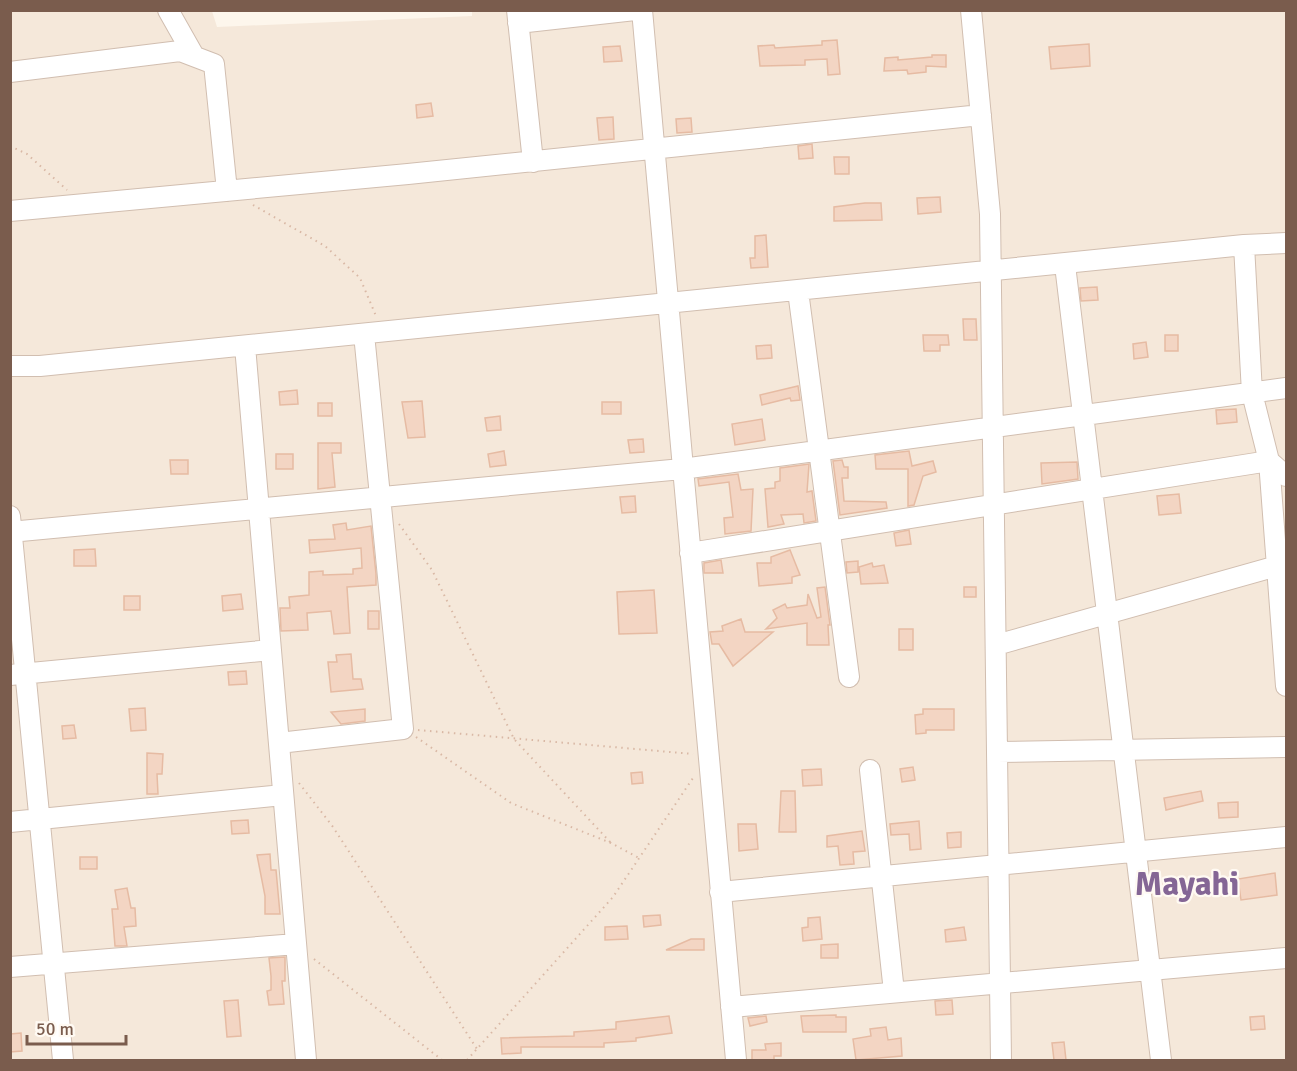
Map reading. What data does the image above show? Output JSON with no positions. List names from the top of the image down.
{
  "districts": ["Mayahi"],
  "scale_bar": "50 m"
}
